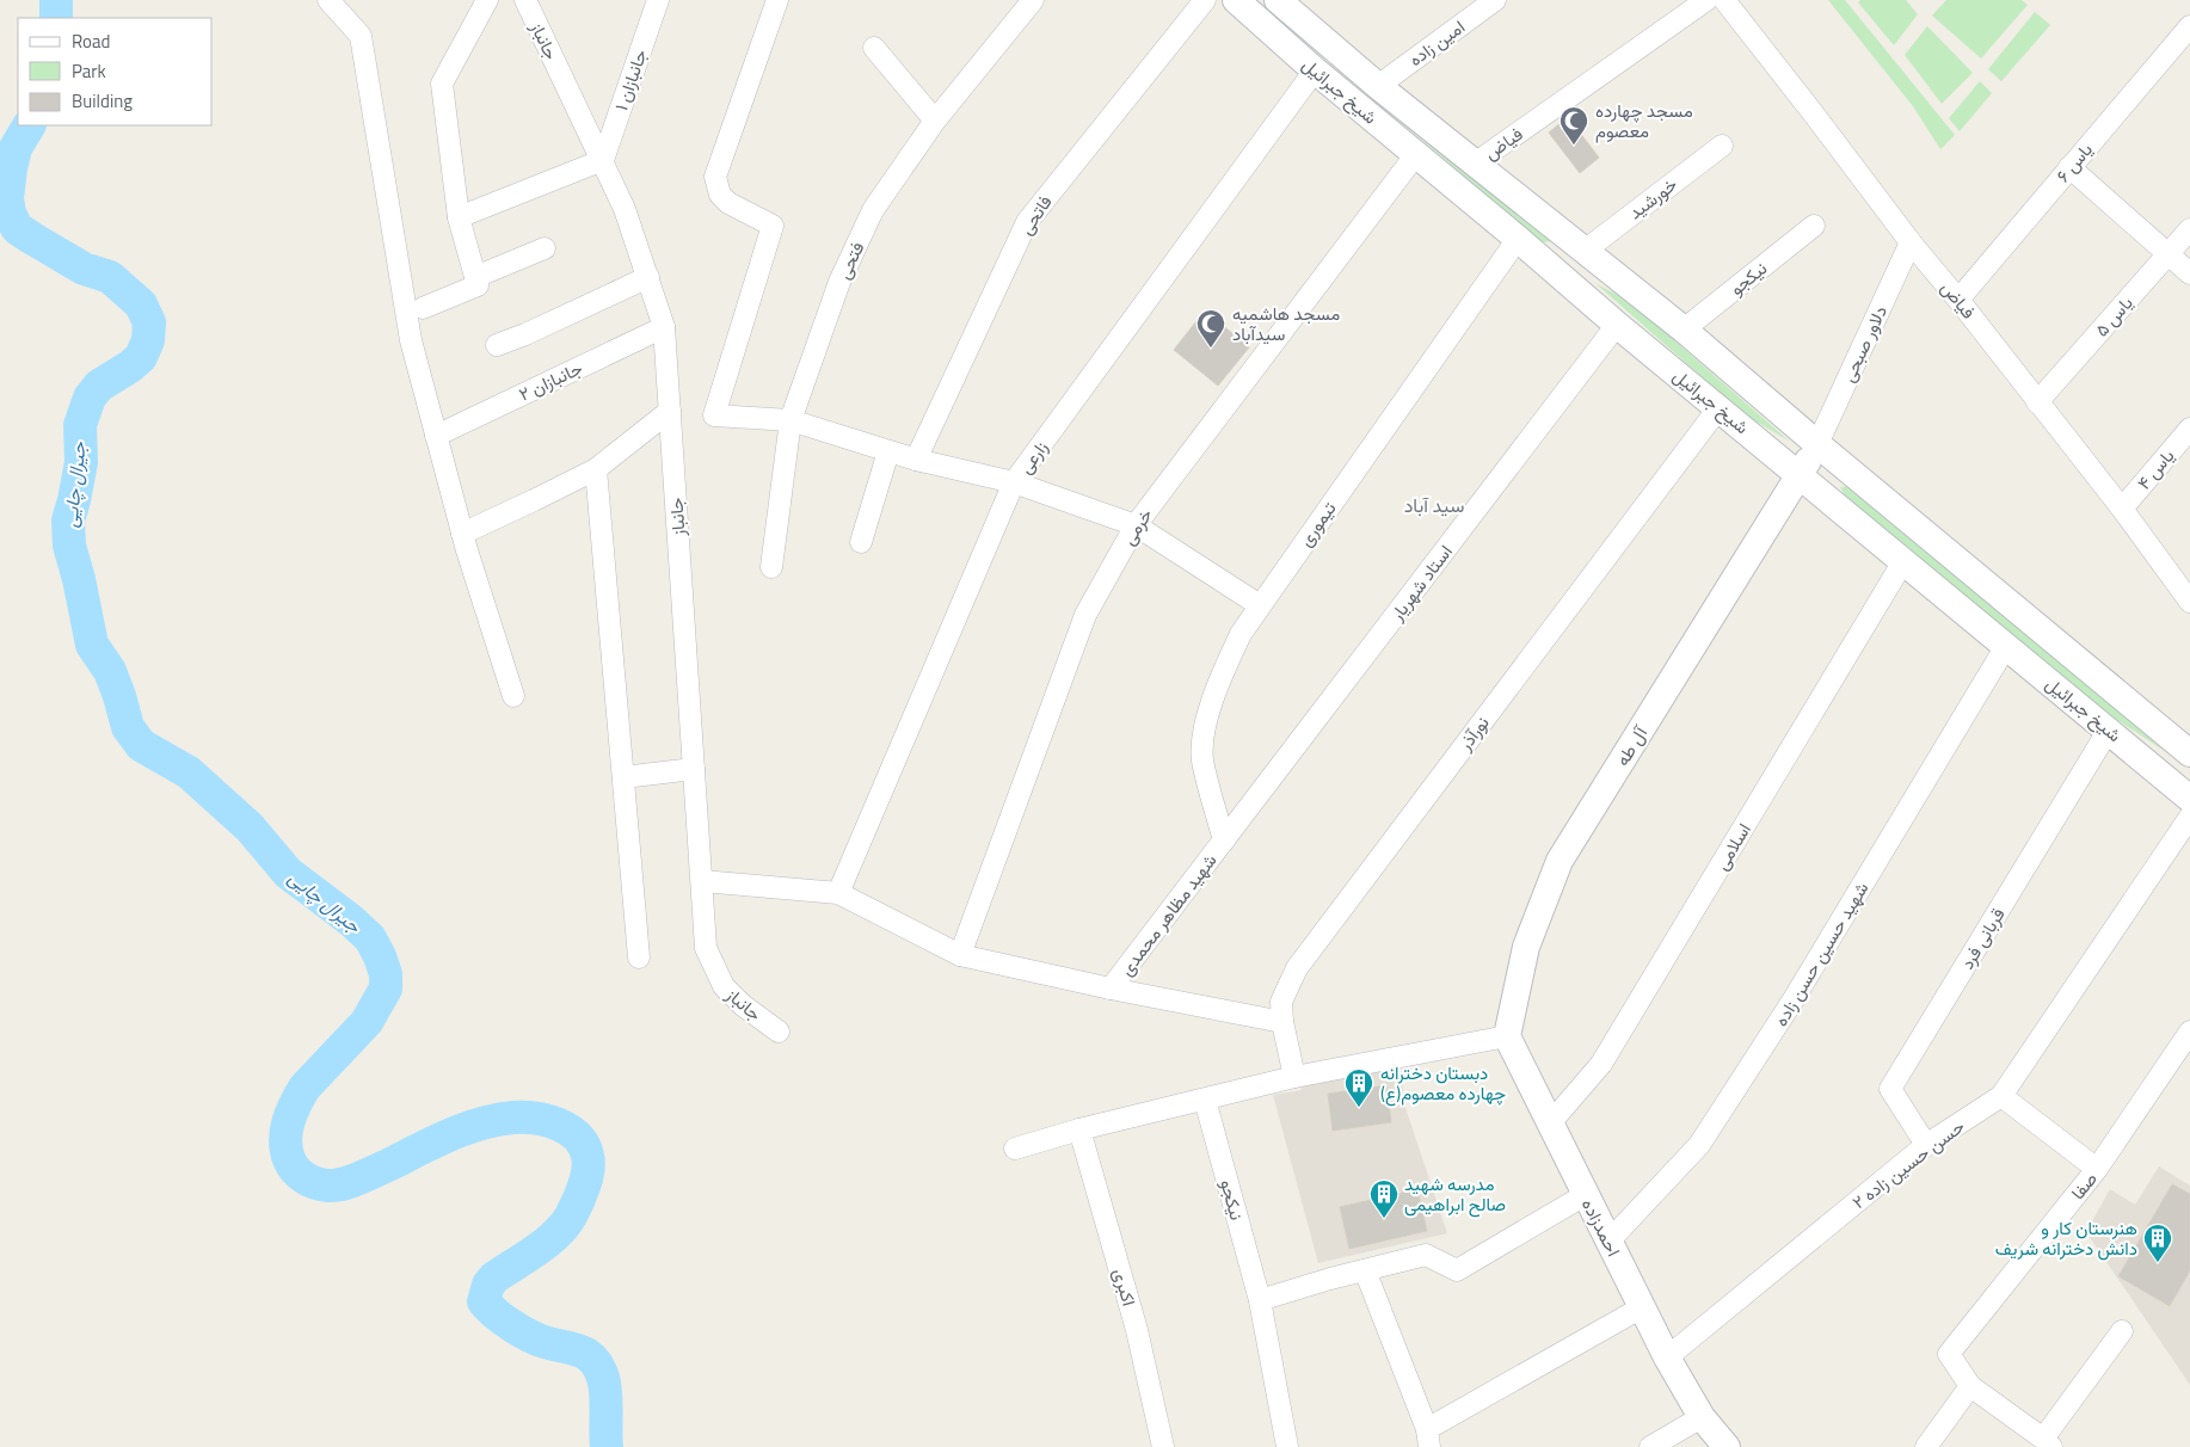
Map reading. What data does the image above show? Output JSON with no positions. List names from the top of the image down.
{
  "streets": {
    "street": [
      "جانباز",
      "امین زاده",
      "جانبازان ۱",
      "شیخ جبرائیل",
      "فیاض",
      "یاس ۶",
      "خورشید",
      "فاتحی",
      "فتحی",
      "نیکجو",
      "یاس ۵",
      "دلاور صبحی",
      "جانبازان ۲",
      "زارعی",
      "یاس ۴",
      "تیموری",
      "خرمی",
      "استاد شهریار",
      "نورآذر",
      "آل طه",
      "اسلامی",
      "شهید مظاهر محمدی",
      "قربانی فرد",
      "شهید حسین حسن زاده",
      "حسن حسین زاده ۲",
      "صفا",
      "احمدزاده",
      "اکبری"
    ]
  },
  "crossings": [
    ["جانباز", "جانبازان ۱"],
    ["جانباز", "جانبازان ۲"],
    ["امین زاده", "شیخ جبرائیل"],
    ["شیخ جبرائیل", "فیاض"],
    ["شیخ جبرائیل", "خورشید"],
    ["شیخ جبرائیل", "نیکجو"],
    ["شیخ جبرائیل", "دلاور صبحی"],
    ["شیخ جبرائیل", "زارعی"],
    ["شیخ جبرائیل", "تیموری"],
    ["شیخ جبرائیل", "خرمی"],
    ["شیخ جبرائیل", "استاد شهریار"],
    ["شیخ جبرائیل", "نورآذر"],
    ["شیخ جبرائیل", "آل طه"],
    ["شیخ جبرائیل", "اسلامی"],
    ["شیخ جبرائیل", "قربانی فرد"],
    ["شیخ جبرائیل", "شهید حسین حسن زاده"],
    ["فیاض", "یاس ۶"],
    ["فیاض", "یاس ۵"],
    ["فیاض", "دلاور صبحی"],
    ["فیاض", "یاس ۴"],
    ["دلاور صبحی", "آل طه"],
    ["تیموری", "استاد شهریار"],
    ["تیموری", "شهید مظاهر محمدی"],
    ["استاد شهریار", "شهید مظاهر محمدی"],
    ["آل طه", "احمدزاده"],
    ["اسلامی", "احمدزاده"],
    ["قربانی فرد", "حسن حسین زاده ۲"],
    ["شهید حسین حسن زاده", "احمدزاده"],
    ["حسن حسین زاده ۲", "احمدزاده"]
  ],
  "districts": ["سید آباد"],
  "water": ["جیرال چایی"],
  "places": {
    "mosque": ["مسجد چهارده معصوم", "مسجد هاشمیه سیدآباد"],
    "building": ["دبستان دخترانه چهارده معصوم(ع)", "مدرسه شهید صالح ابراهیمی", "هنرستان کار و دانش دخترانه شریف"]
  },
  "legend": ["Road", "Park", "Building"]
}
